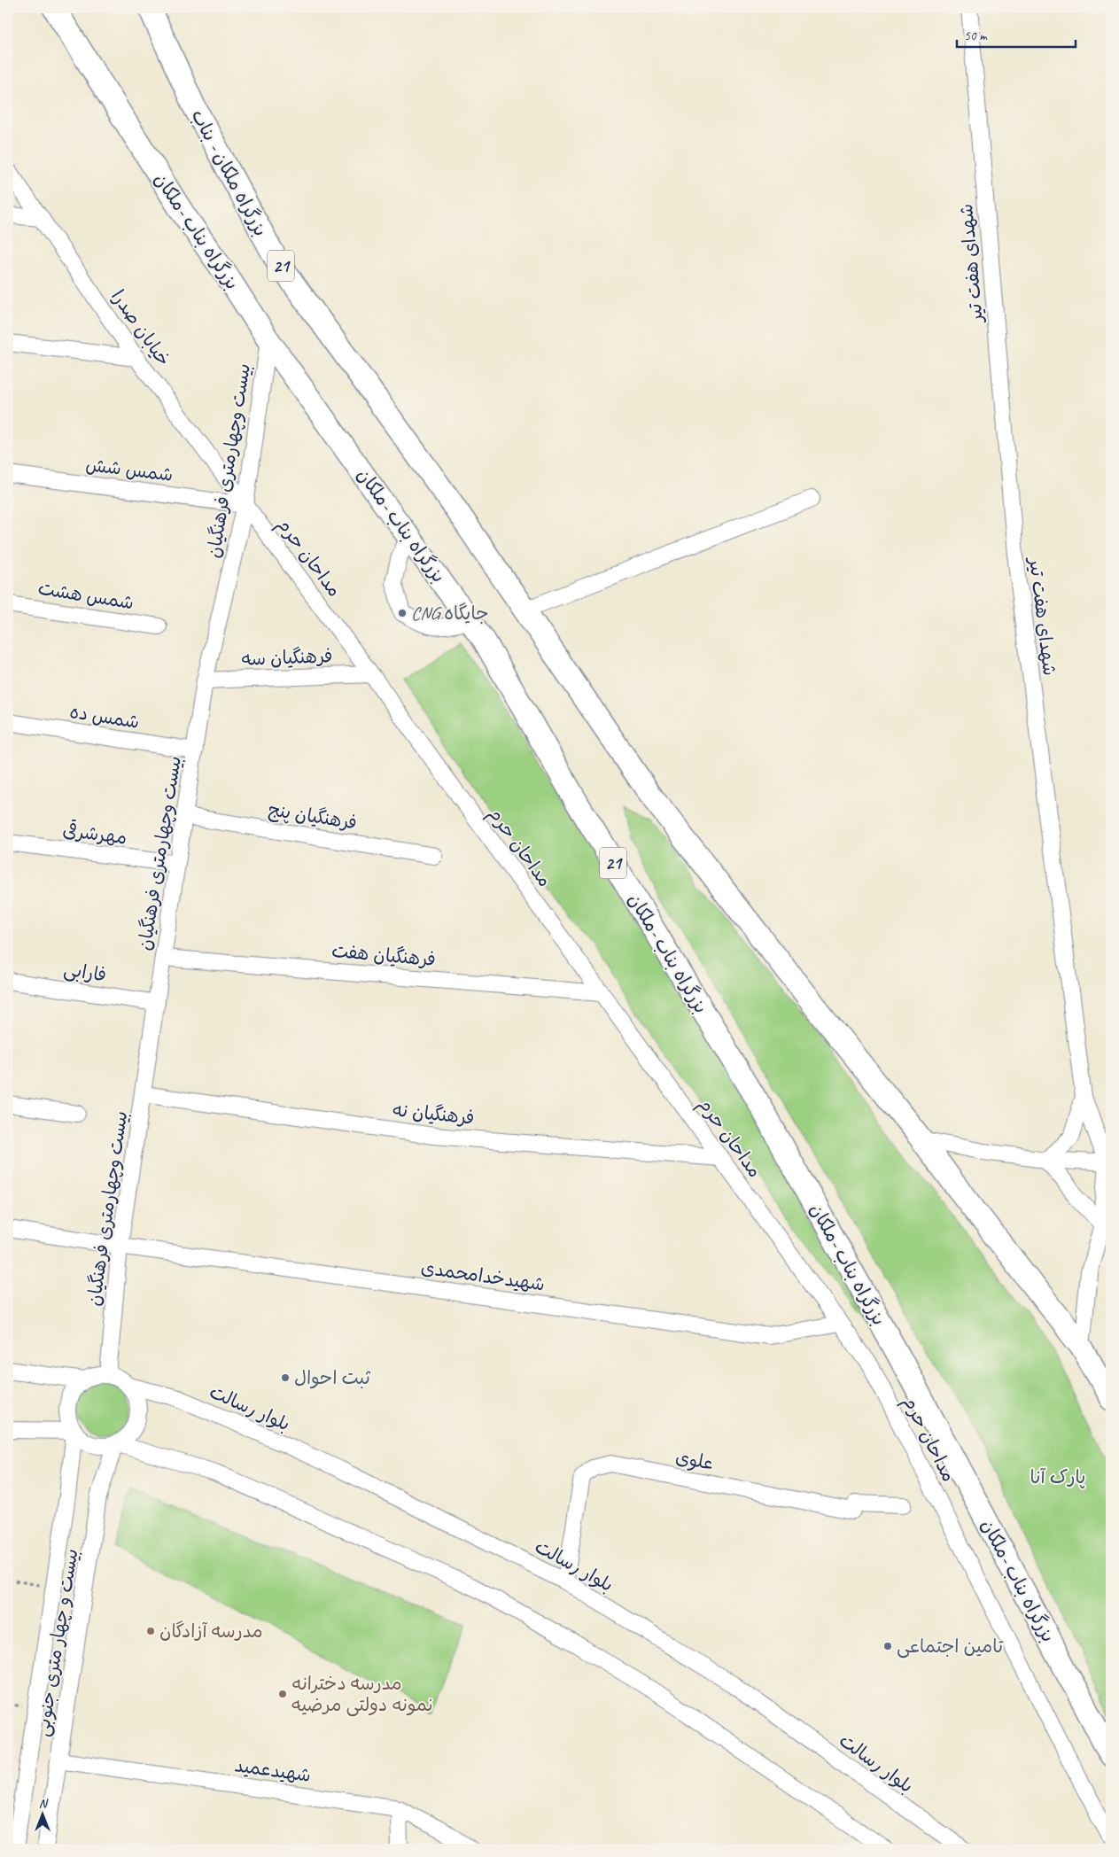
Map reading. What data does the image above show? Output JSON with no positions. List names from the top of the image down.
{
  "streets": {
    "highway": ["بزرگراه ملکان - بناب", "بزرگراه بناب -ملکان", "21"],
    "street": [
      "شهدای هفت تیر",
      "خیابان صدرا",
      "بیست وچهارمتری فرهنگیان",
      "شمس شش",
      "مداحان حرم",
      "شمس هشت",
      "فرهنگیان سه",
      "شمس ده",
      "فرهنگیان پنج",
      "مهرشرقی",
      "فرهنگیان هفت",
      "فارابی",
      "فرهنگیان نه",
      "شهیدخدامحمدی",
      "بلوار رسالت",
      "علوی",
      "بیست و چهار متری جنوبی",
      "شهیدعمید"
    ]
  },
  "crossings": [
    ["بزرگراه ملکان - بناب", "21"],
    ["بزرگراه بناب -ملکان", "بیست وچهارمتری فرهنگیان"],
    ["شهدای هفت تیر", "21"],
    ["خیابان صدرا", "بیست وچهارمتری فرهنگیان"],
    ["خیابان صدرا", "شمس شش"],
    ["خیابان صدرا", "مداحان حرم"],
    ["بیست وچهارمتری فرهنگیان", "شمس شش"],
    ["بیست وچهارمتری فرهنگیان", "مداحان حرم"],
    ["بیست وچهارمتری فرهنگیان", "فرهنگیان سه"],
    ["بیست وچهارمتری فرهنگیان", "شمس ده"],
    ["بیست وچهارمتری فرهنگیان", "فرهنگیان پنج"],
    ["بیست وچهارمتری فرهنگیان", "مهرشرقی"],
    ["بیست وچهارمتری فرهنگیان", "فرهنگیان هفت"],
    ["بیست وچهارمتری فرهنگیان", "فارابی"],
    ["بیست وچهارمتری فرهنگیان", "فرهنگیان نه"],
    ["بیست وچهارمتری فرهنگیان", "شهیدخدامحمدی"],
    ["بیست وچهارمتری فرهنگیان", "بلوار رسالت"],
    ["بیست وچهارمتری فرهنگیان", "بیست و چهار متری جنوبی"],
    ["شمس شش", "مداحان حرم"],
    ["مداحان حرم", "فرهنگیان سه"],
    ["مداحان حرم", "فرهنگیان هفت"],
    ["مداحان حرم", "فرهنگیان نه"],
    ["مداحان حرم", "شهیدخدامحمدی"],
    ["بلوار رسالت", "علوی"],
    ["بلوار رسالت", "بیست و چهار متری جنوبی"],
    ["بیست و چهار متری جنوبی", "شهیدعمید"]
  ],
  "parks": ["پارک آنا"],
  "places": [
    "CNG جایگاه",
    "ثبت احوال",
    "مدرسه آزادگان",
    "تامین اجتماعی",
    "مدرسه دخترانه نمونه دولتی مرضیه"
  ],
  "scale_bar": "50 m",
  "north": "top"
}
